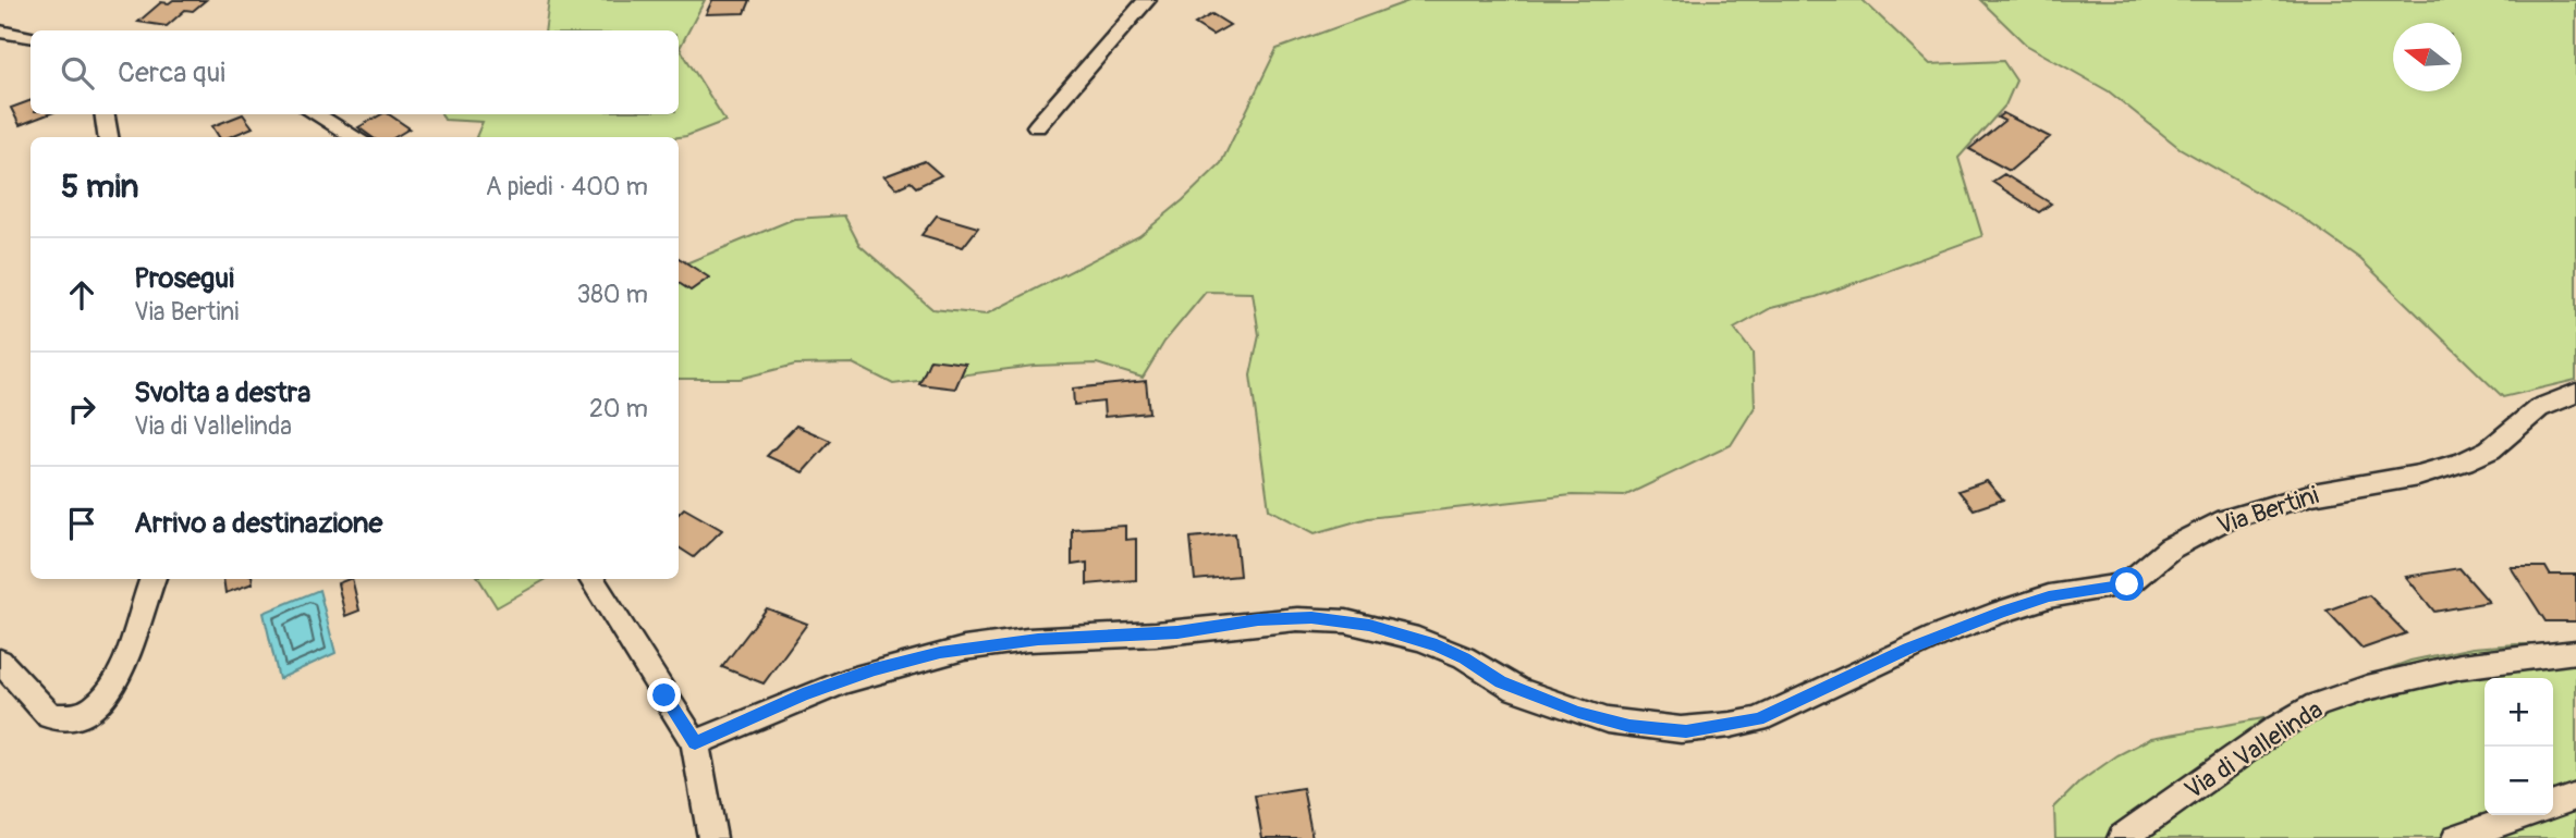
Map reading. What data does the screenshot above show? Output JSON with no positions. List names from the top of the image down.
{
  "streets": {
    "street": ["Via Bertini", "Via di Vallelinda"]
  },
  "north": "left",
  "page": {
    "search": "Cerca qui",
    "heading": ["5 min", "A piedi · 400 m"],
    "list": [
      ["Prosegui", "Via Bertini", "380 m"],
      ["Svolta a destra", "Via di Vallelinda", "20 m"],
      "Arrivo a destinazione"
    ],
    "map_buttons": ["+", "−"]
  }
}
